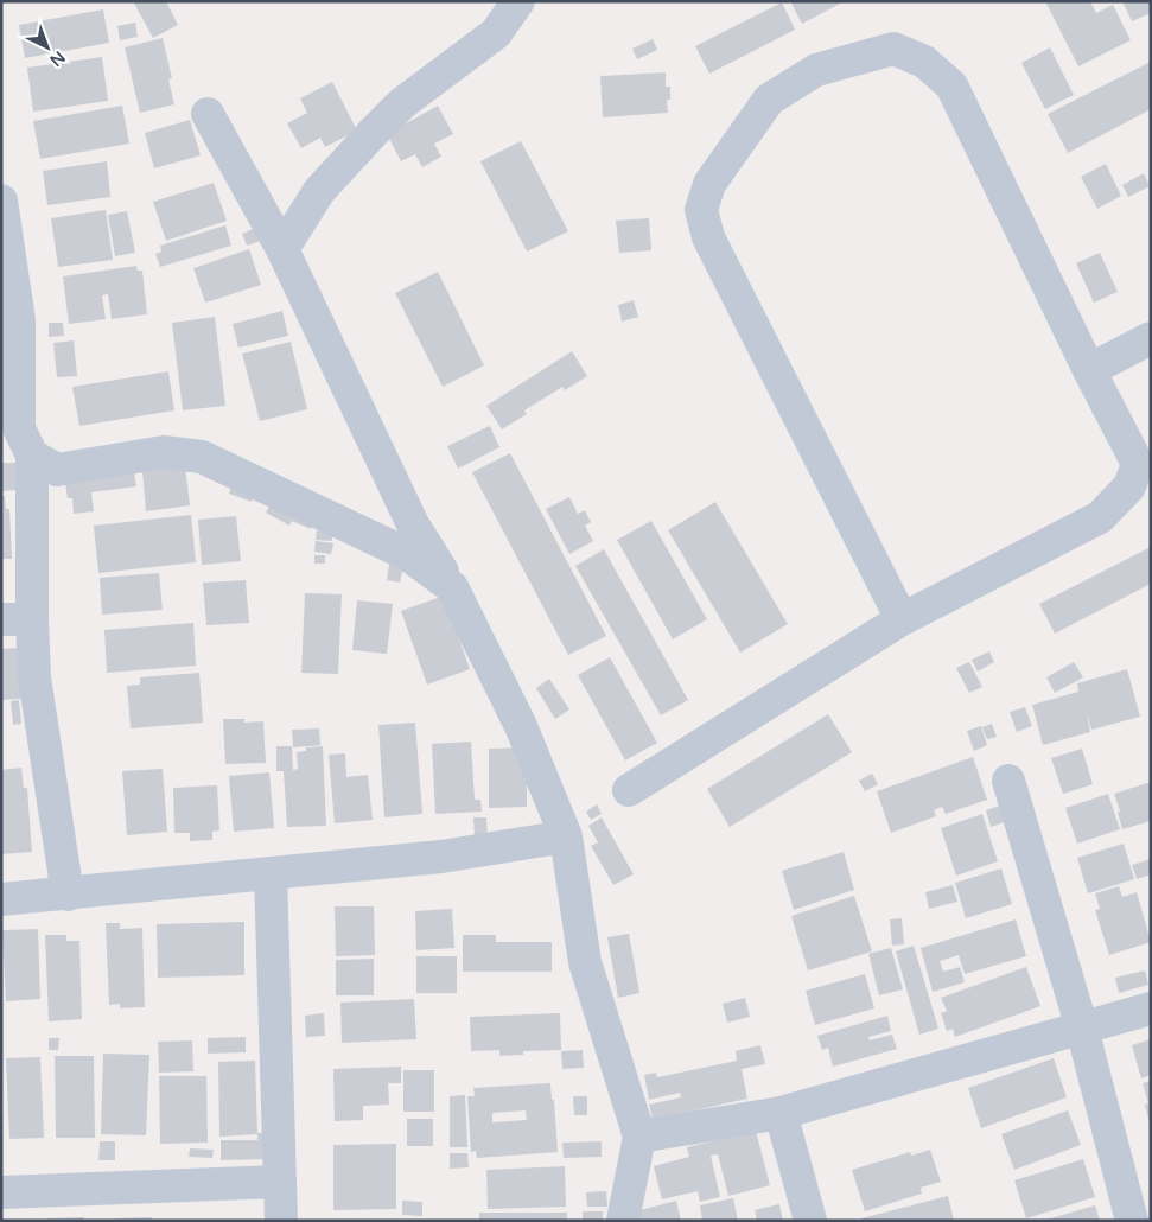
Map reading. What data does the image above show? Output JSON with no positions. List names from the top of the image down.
{
  "north": "bottom right"
}
